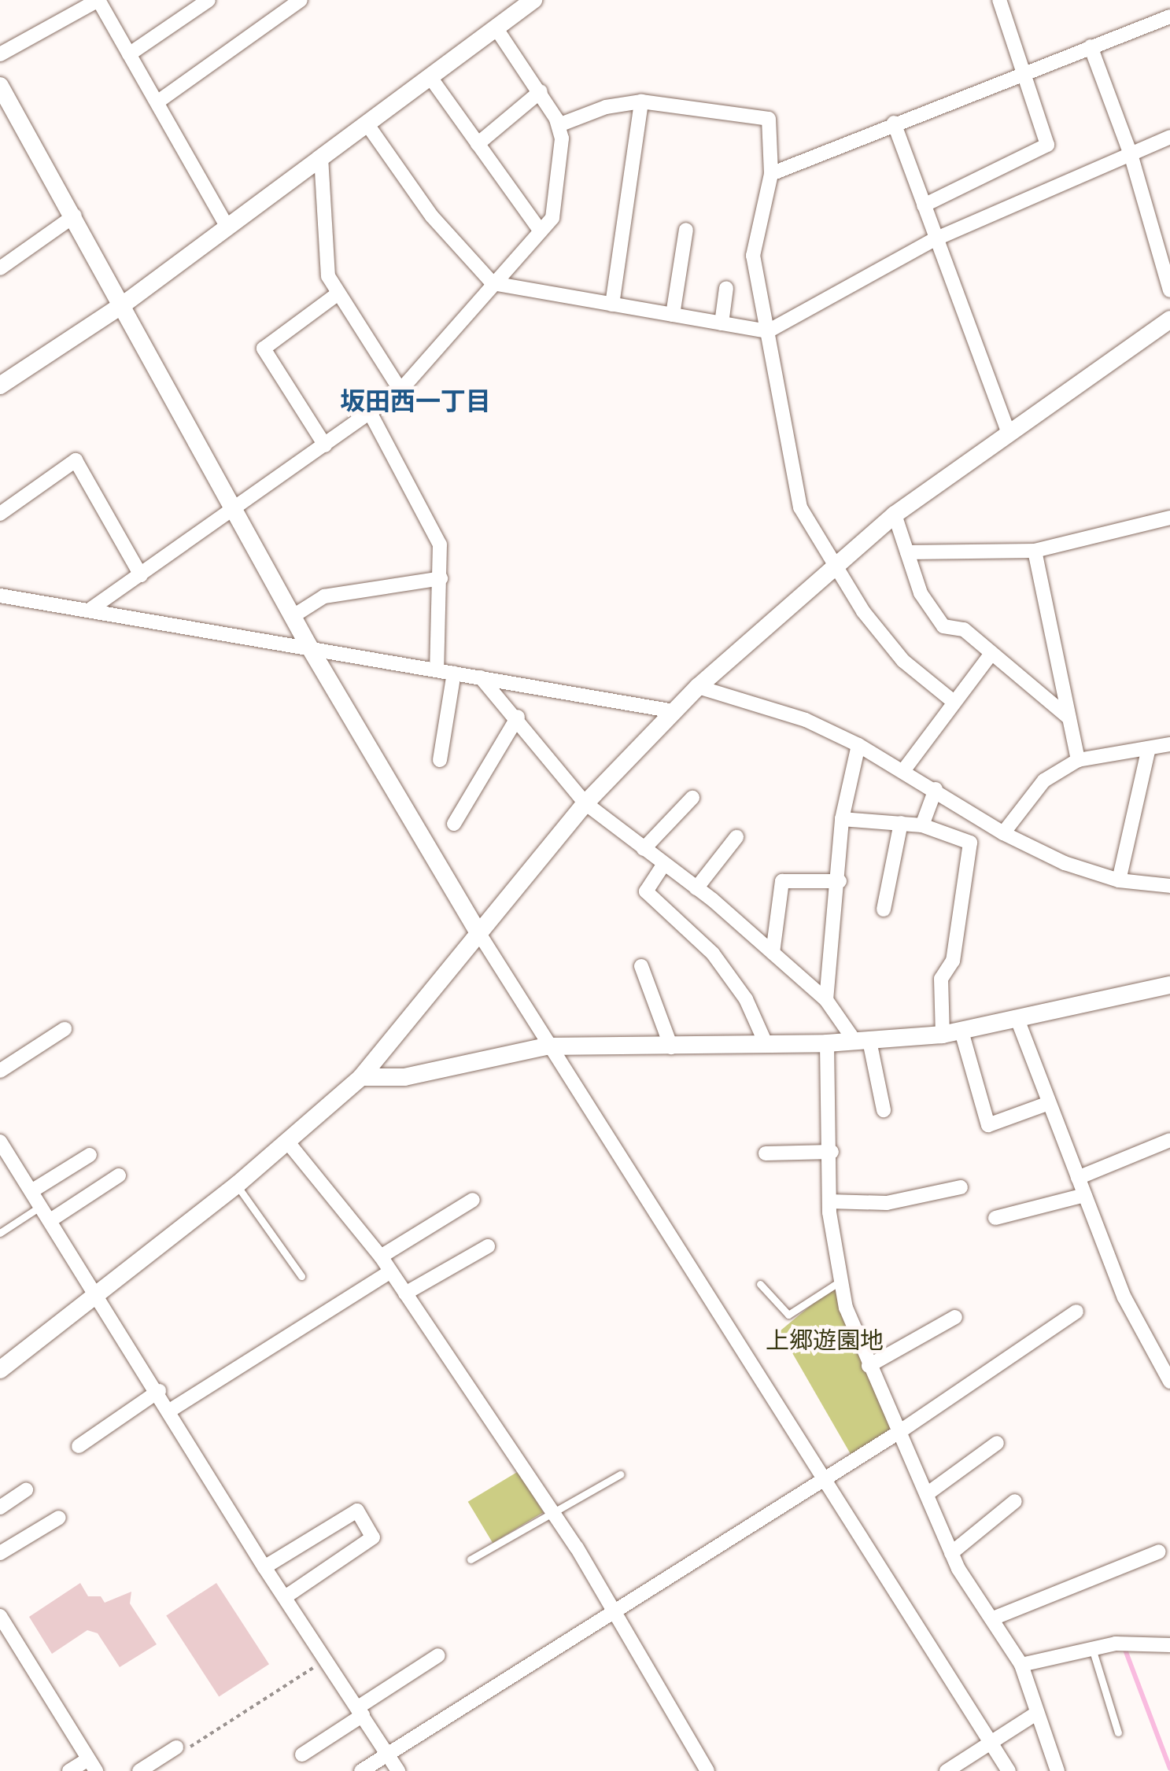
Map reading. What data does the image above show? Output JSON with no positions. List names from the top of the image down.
{
  "districts": ["坂田西一丁目"],
  "parks": ["上郷遊園地"]
}
